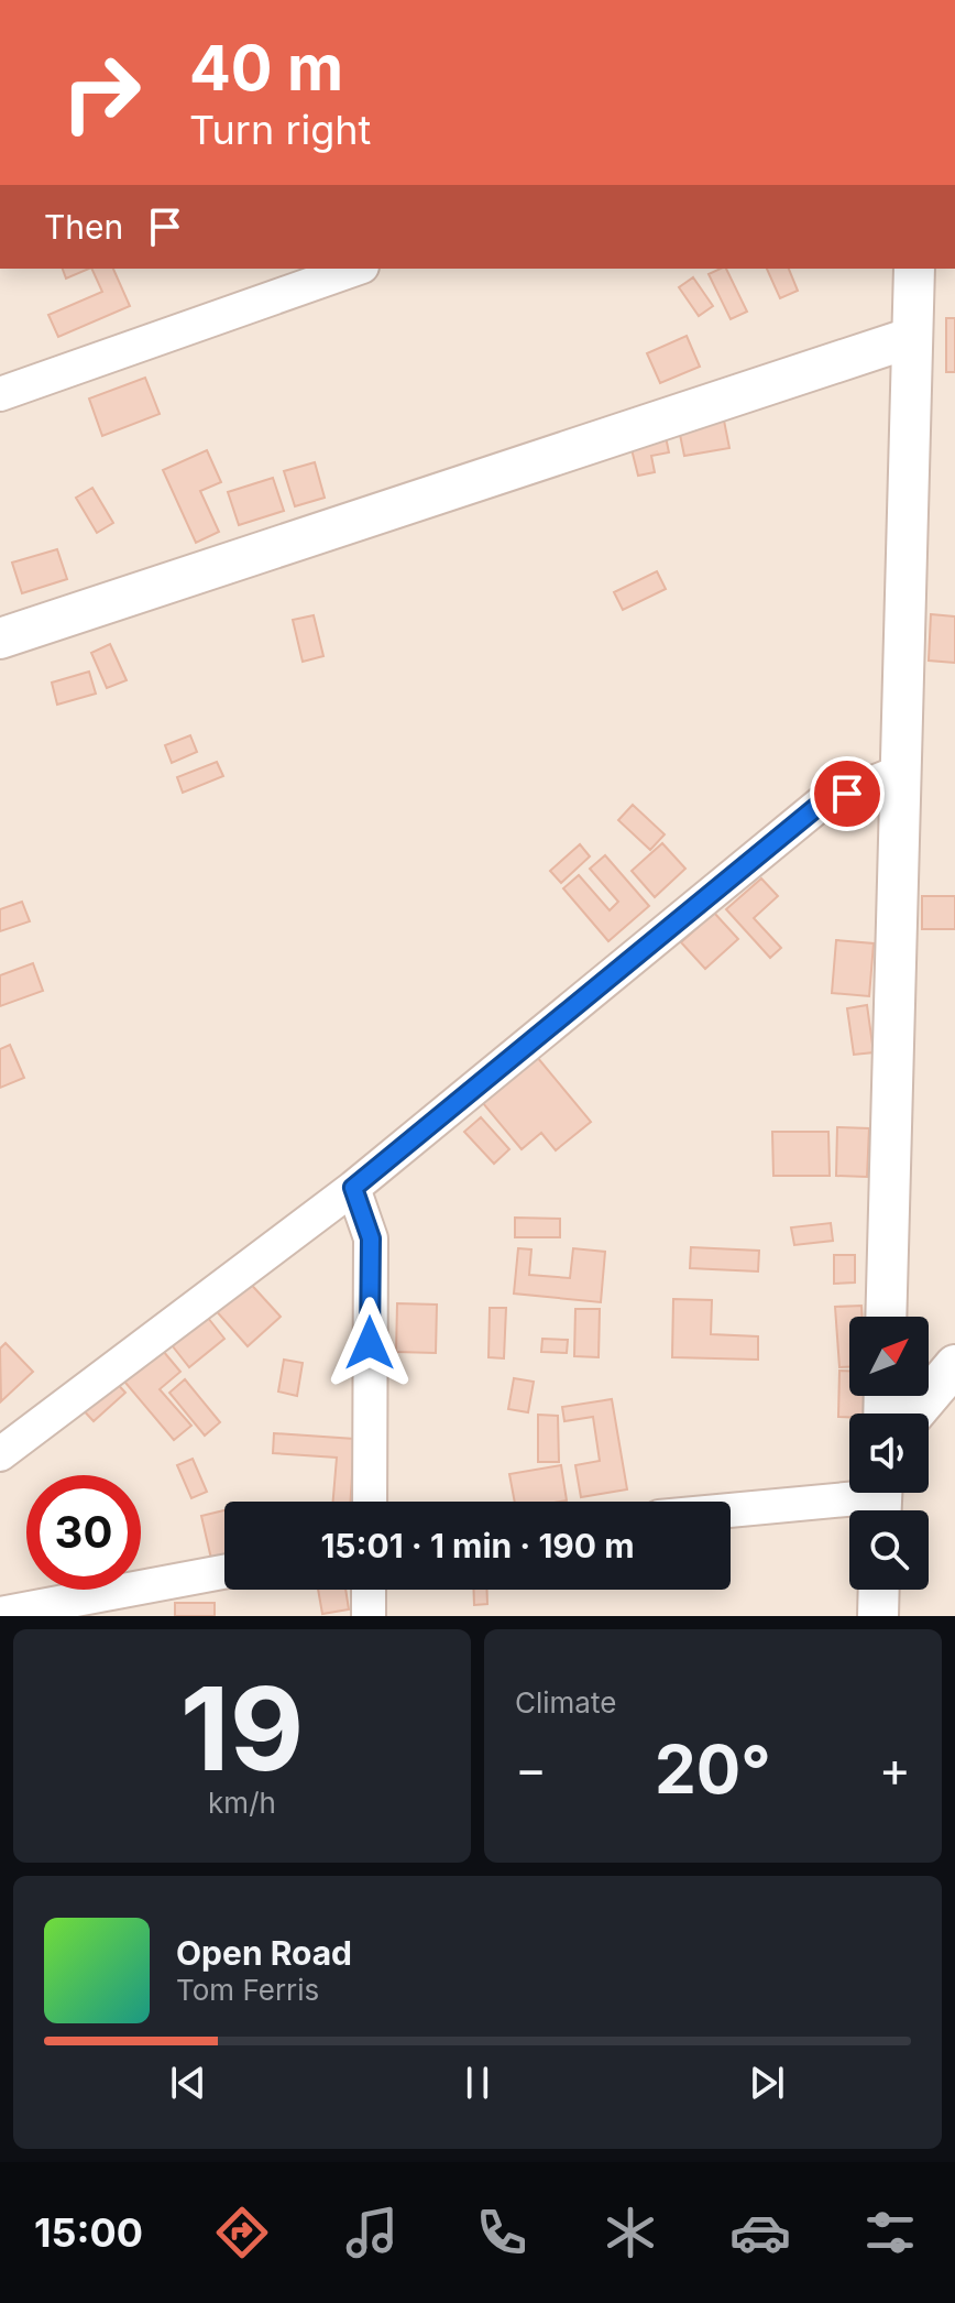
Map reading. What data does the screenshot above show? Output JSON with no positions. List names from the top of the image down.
{
  "north": "top right",
  "page": {
    "turn": ["40 m", "Turn right"],
    "then": "Then",
    "limit": "30",
    "trip": "15:01 · 1 min · 190 m",
    "tile": [
      ["19", "km/h"],
      "Climate"
    ],
    "heat": ["−", "20°", "+"],
    "song": ["Open Road", "Tom Ferris"],
    "tabs": "15:00"
  }
}
